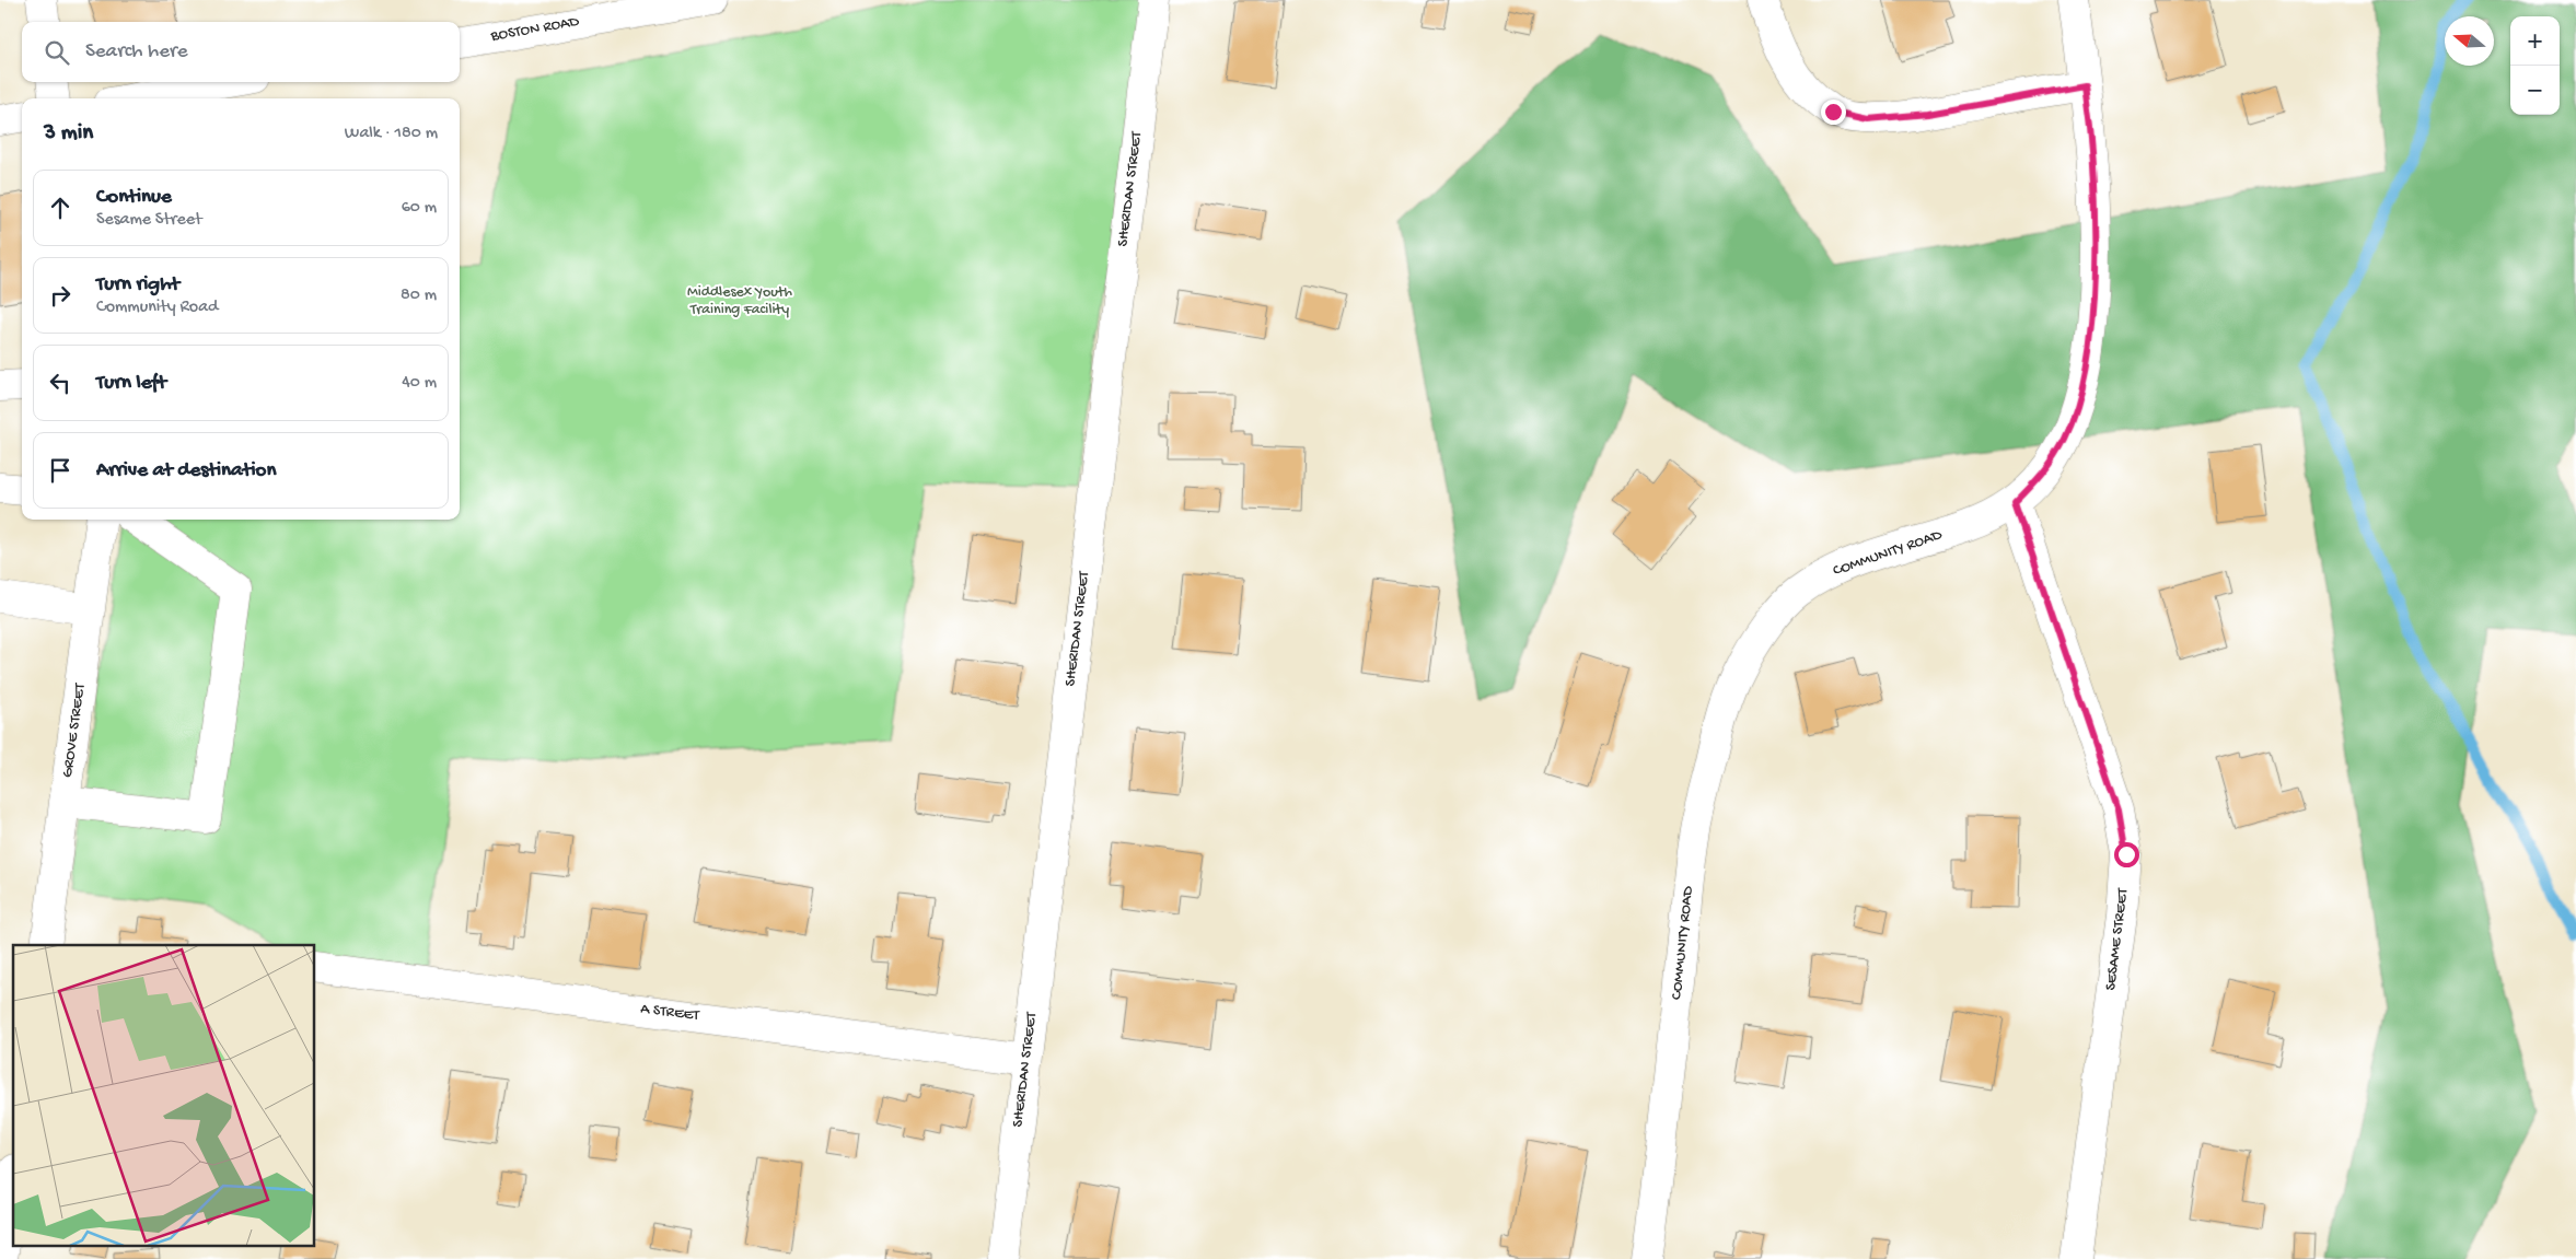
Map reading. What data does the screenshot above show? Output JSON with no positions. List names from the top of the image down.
{
  "streets": {
    "street": [
      "BOSTON ROAD",
      "SHERIDAN STREET",
      "COMMUNITY ROAD",
      "GROVE STREET",
      "SESAME STREET",
      "A STREET"
    ]
  },
  "crossings": [
    ["SHERIDAN STREET", "A STREET"],
    ["COMMUNITY ROAD", "SESAME STREET"]
  ],
  "parks": ["Middlesex Youth Training Facility"],
  "north": "left",
  "page": {
    "map_buttons": ["+", "−"],
    "search": "Search here",
    "heading": ["3 min", "Walk · 180 m"],
    "list": [
      ["Continue", "Sesame Street", "60 m"],
      ["Turn right", "Community Road", "80 m"],
      ["Turn left", "40 m"],
      "Arrive at destination"
    ]
  }
}
